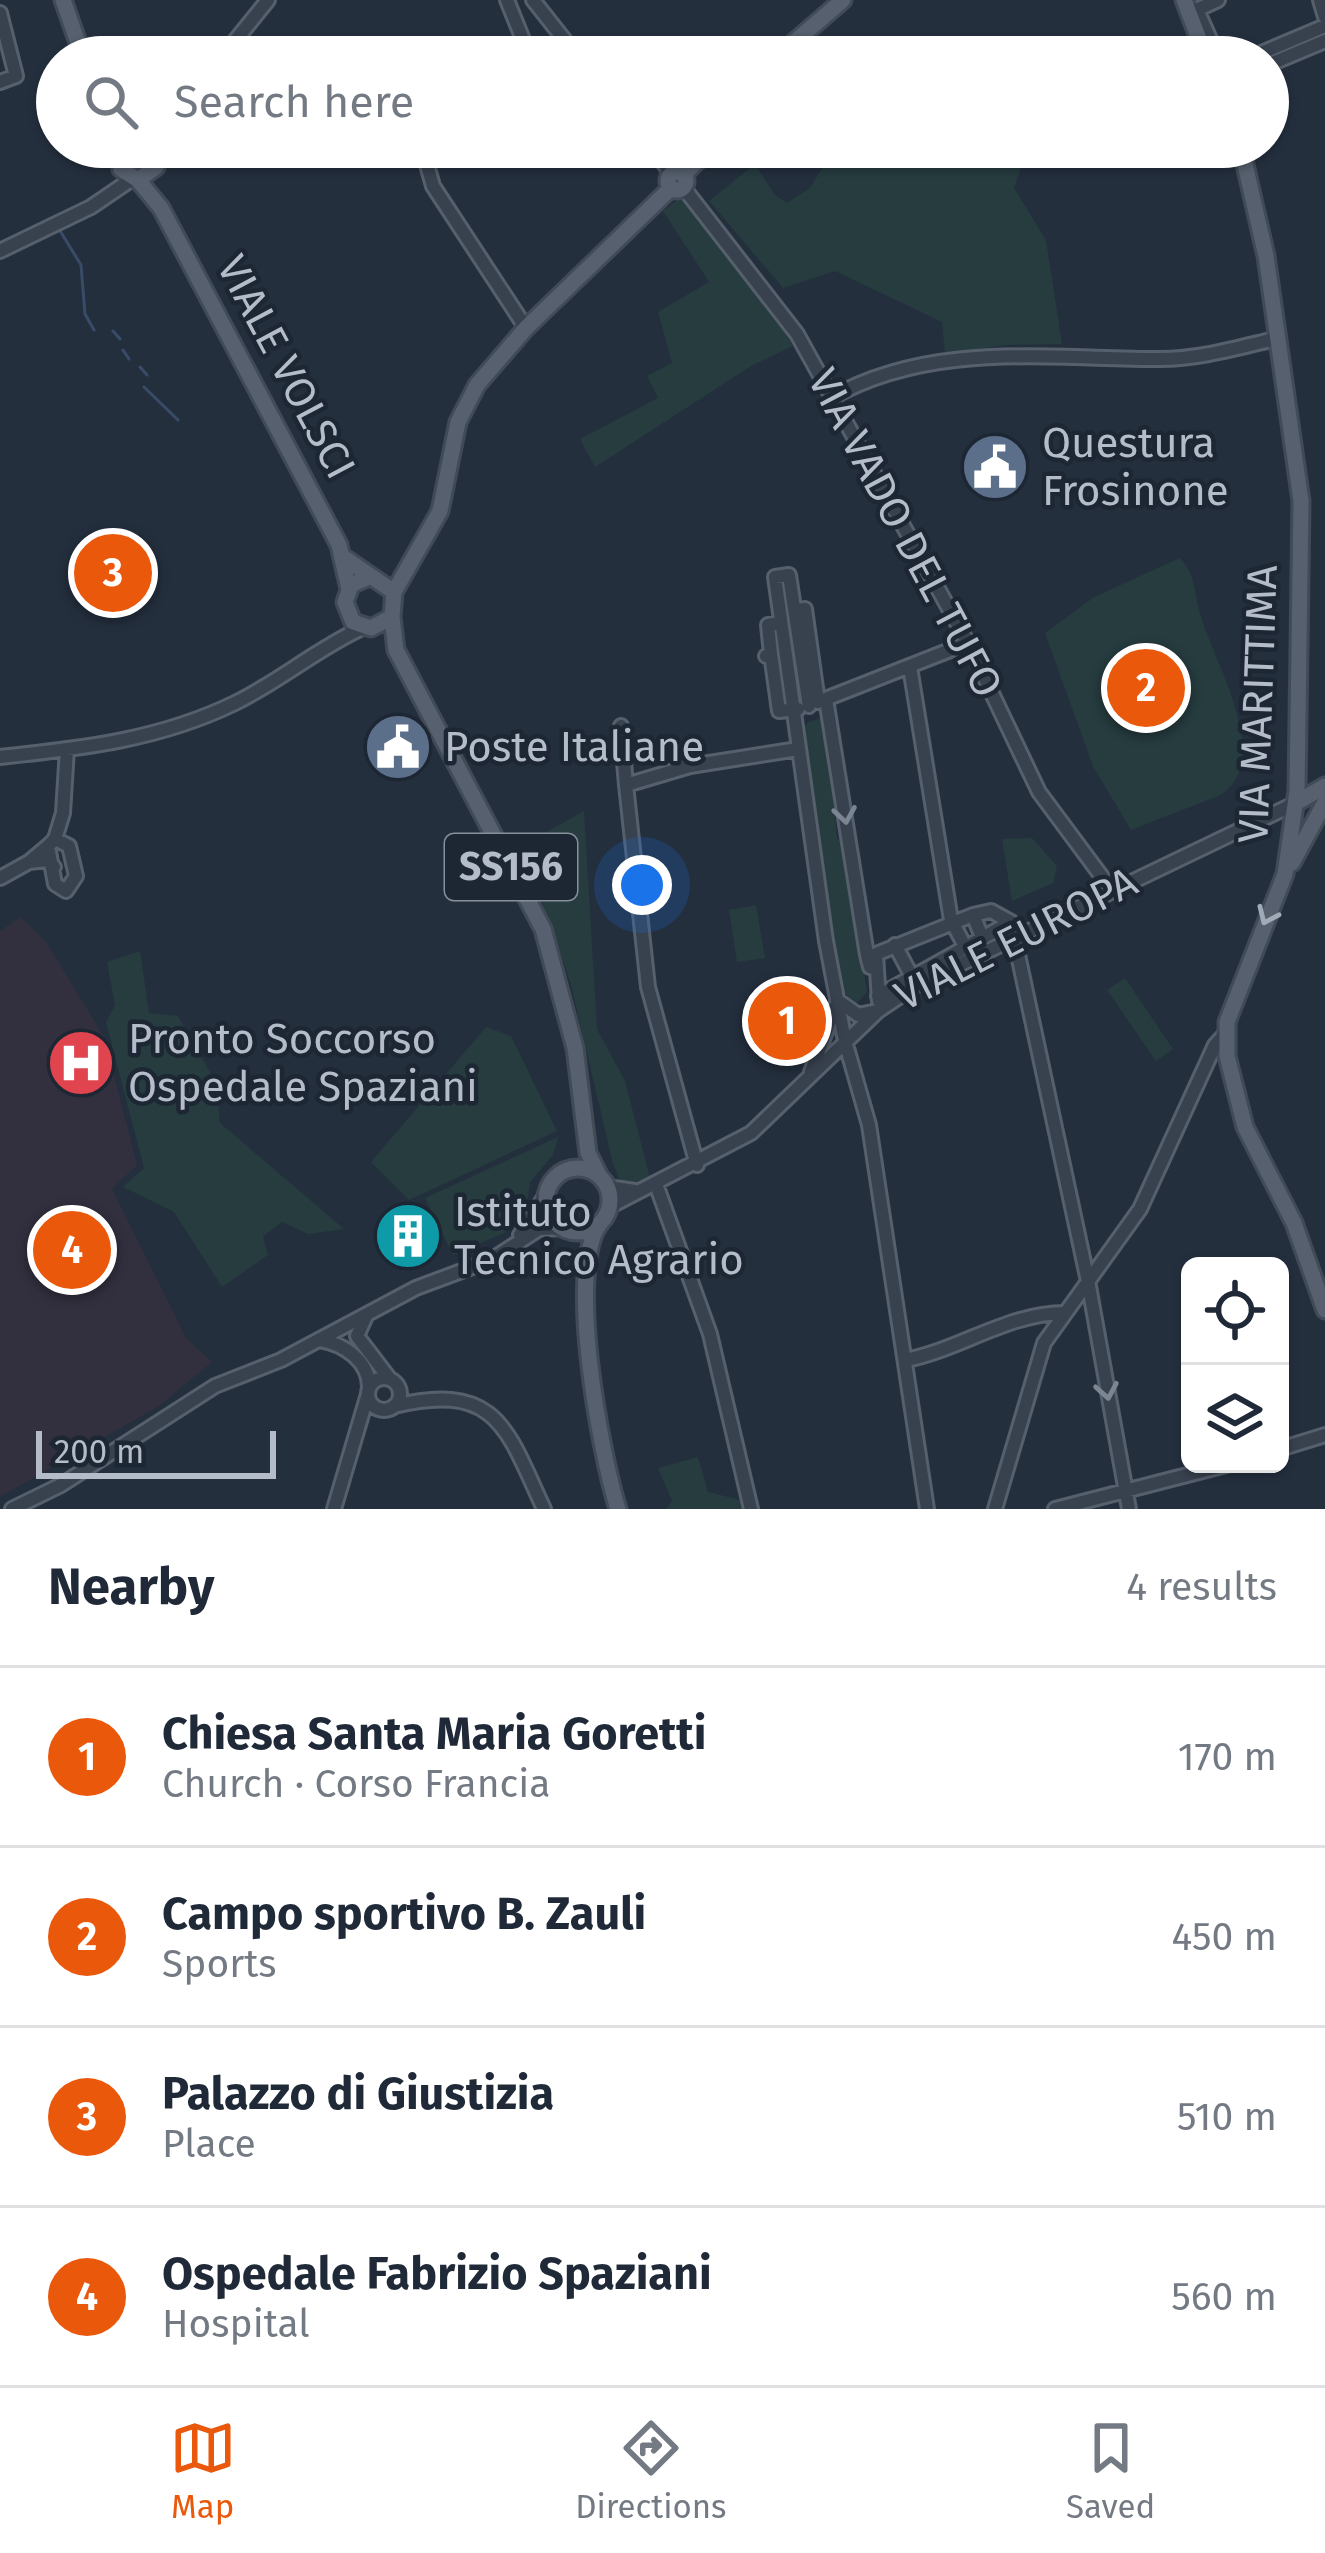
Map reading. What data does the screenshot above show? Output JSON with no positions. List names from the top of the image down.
{
  "streets": {
    "main road": ["VIALE VOLSCI", "VIA MARITTIMA", "SS156"],
    "street": ["VIA VADO DEL TUFO", "VIALE EUROPA"]
  },
  "crossings": [
    ["VIALE VOLSCI", "SS156"],
    ["VIA VADO DEL TUFO", "VIALE EUROPA"],
    ["VIA MARITTIMA", "VIALE EUROPA"],
    ["SS156", "VIALE EUROPA"]
  ],
  "places": {
    "public building": ["Questura Frosinone", "Poste Italiane"],
    "hospital": ["Pronto Soccorso Ospedale Spaziani"],
    "building": ["Istituto Tecnico Agrario"]
  },
  "scale_bar": "200 m",
  "page": {
    "search": "Search here",
    "pins": [
      "3",
      "2",
      "1",
      "4"
    ],
    "scale": "200 m",
    "heading": ["Nearby", "4 results"],
    "list": [
      {
        "mark": "1",
        "name": "Chiesa Santa Maria Goretti",
        "note": "Church · Corso Francia",
        "value": "170 m"
      },
      {
        "mark": "2",
        "name": "Campo sportivo B. Zauli",
        "note": "Sports",
        "value": "450 m"
      },
      {
        "mark": "3",
        "name": "Palazzo di Giustizia",
        "note": "Place",
        "value": "510 m"
      },
      {
        "mark": "4",
        "name": "Ospedale Fabrizio Spaziani",
        "note": "Hospital",
        "value": "560 m"
      }
    ],
    "nav": ["Map", "Directions", "Saved"]
  }
}
